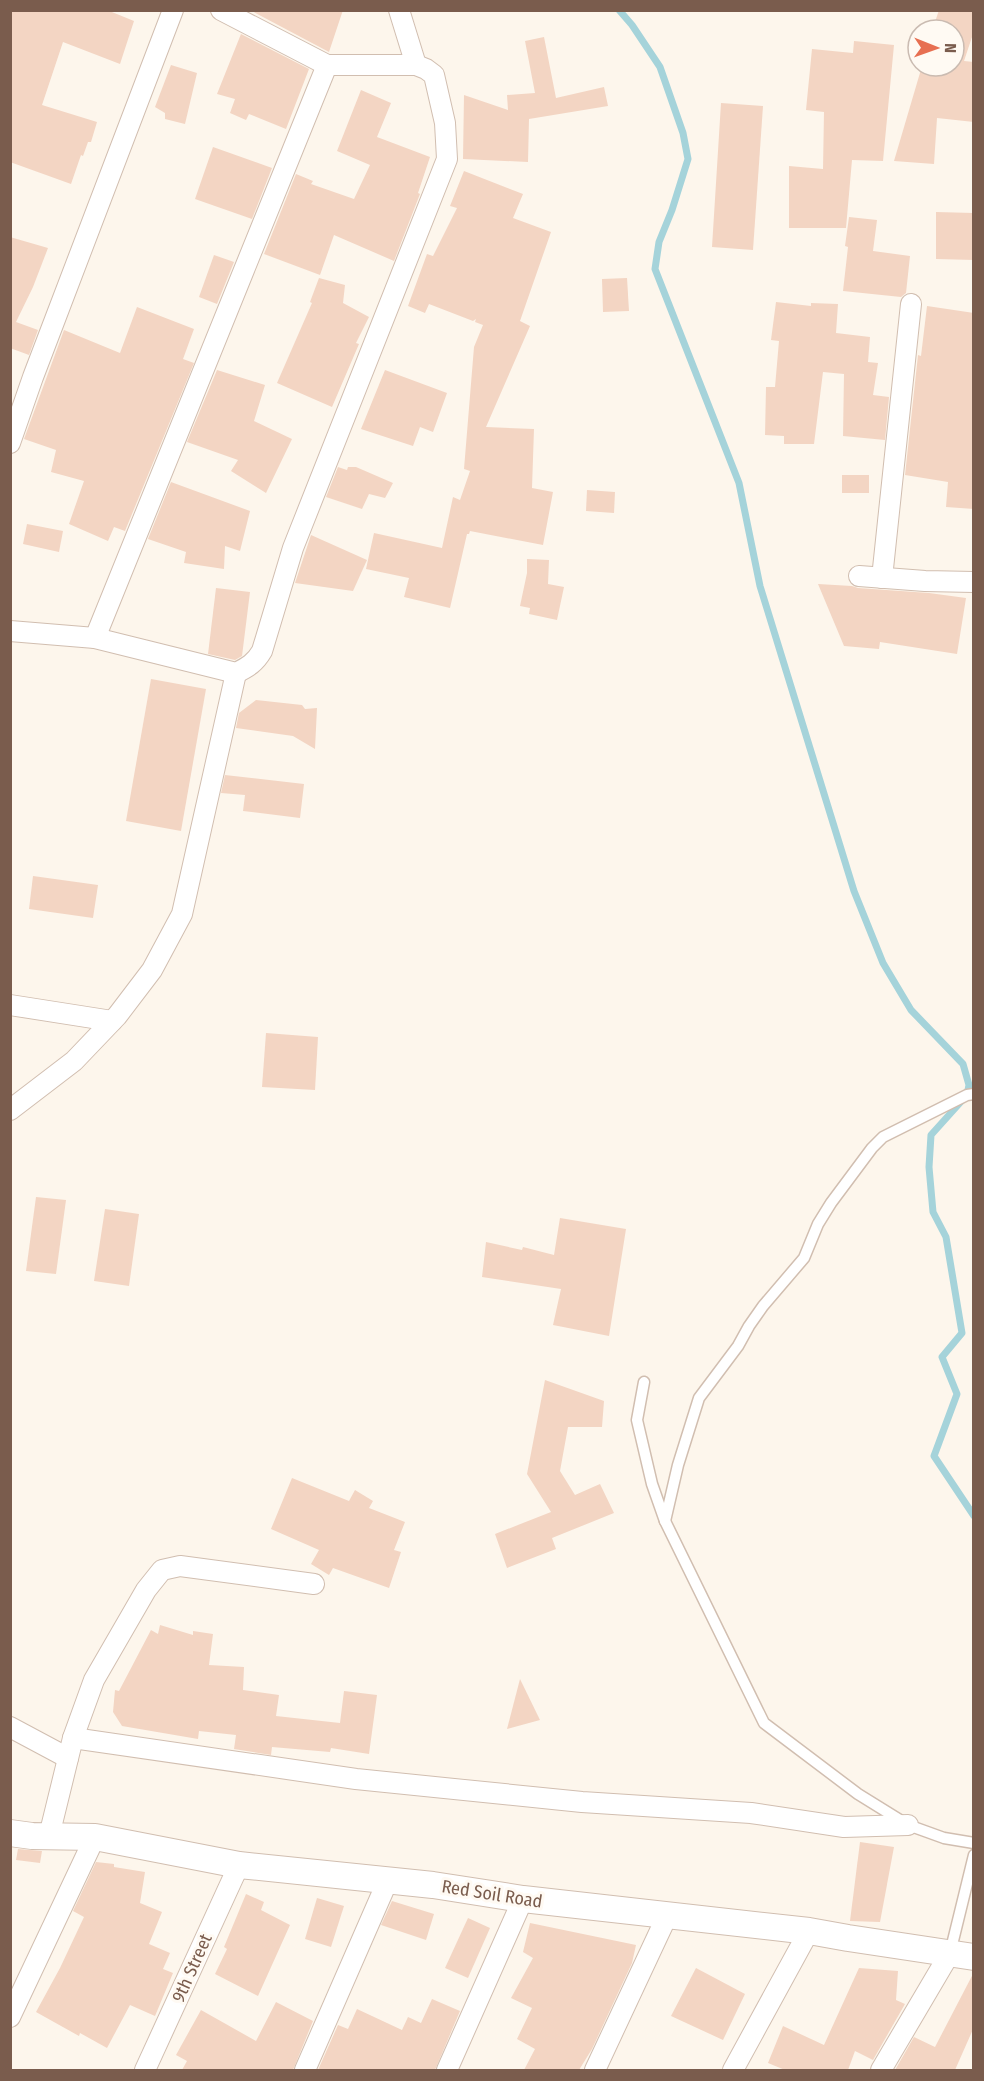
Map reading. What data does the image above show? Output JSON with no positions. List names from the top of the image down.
{
  "streets": {
    "street": ["Red Soil Road", "9th Street"]
  },
  "crossings": [
    ["Red Soil Road", "9th Street"]
  ],
  "north": "right"
}
